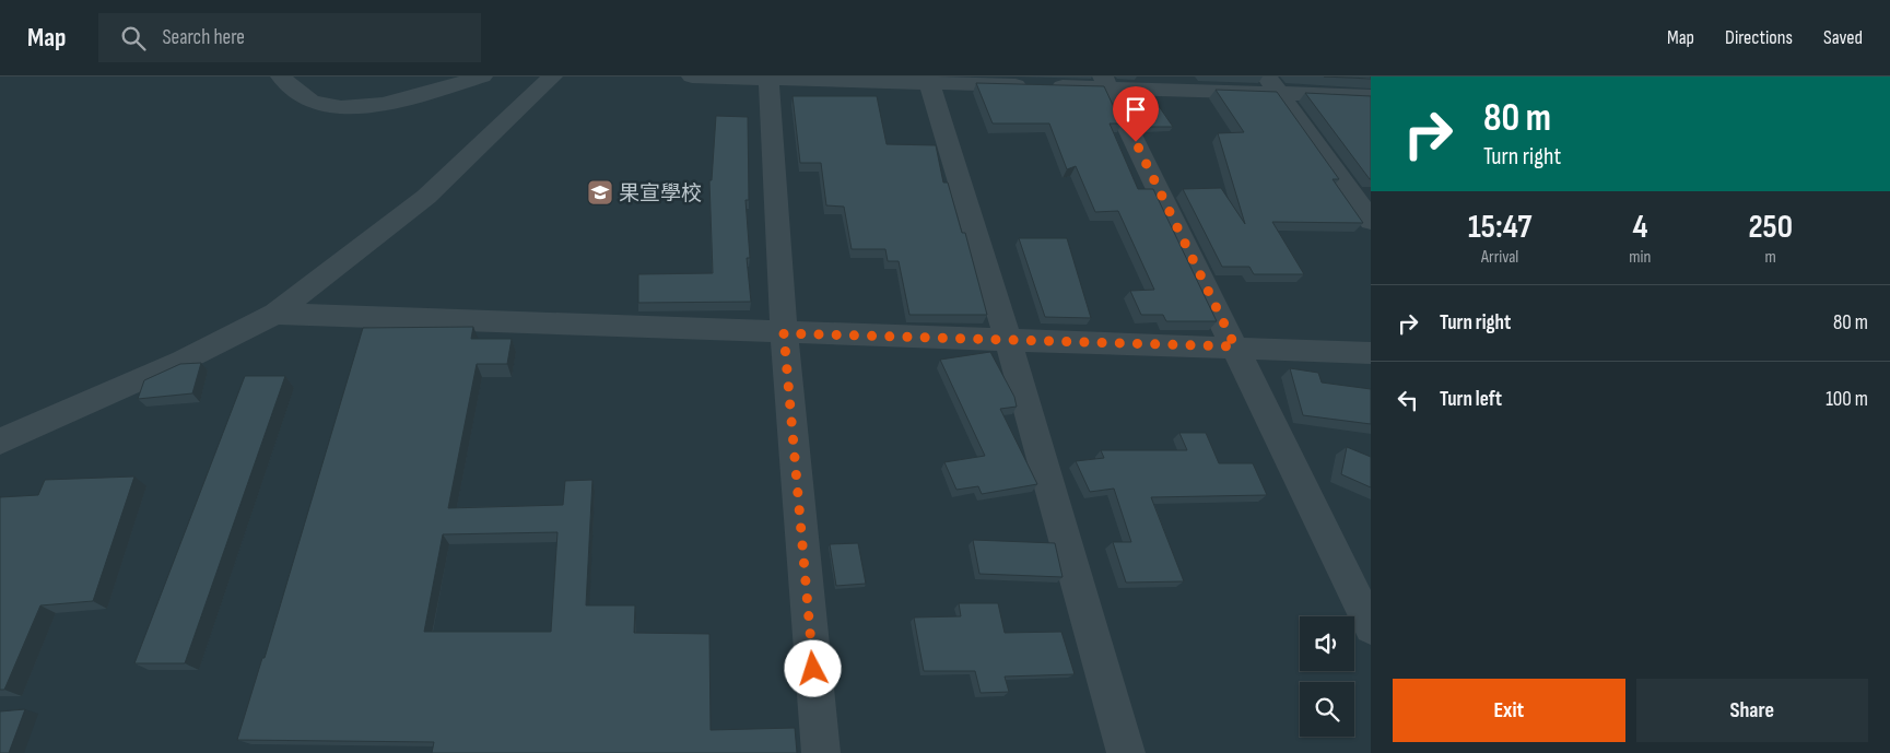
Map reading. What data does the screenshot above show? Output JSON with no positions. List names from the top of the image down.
{
  "places": {
    "school or university": ["果宣學校"]
  },
  "page": {
    "header": "Map",
    "search": "Search here",
    "nav": ["Map", "Directions", "Saved"],
    "turn": ["80 m", "Turn right"],
    "eta": [
      "15:47",
      "Arrival",
      "4",
      "min",
      "250",
      "m"
    ],
    "list": [
      {
        "name": "Turn right",
        "value": "80 m"
      },
      {
        "name": "Turn left",
        "value": "100 m"
      }
    ],
    "buttons": ["Exit", "Share"]
  }
}
